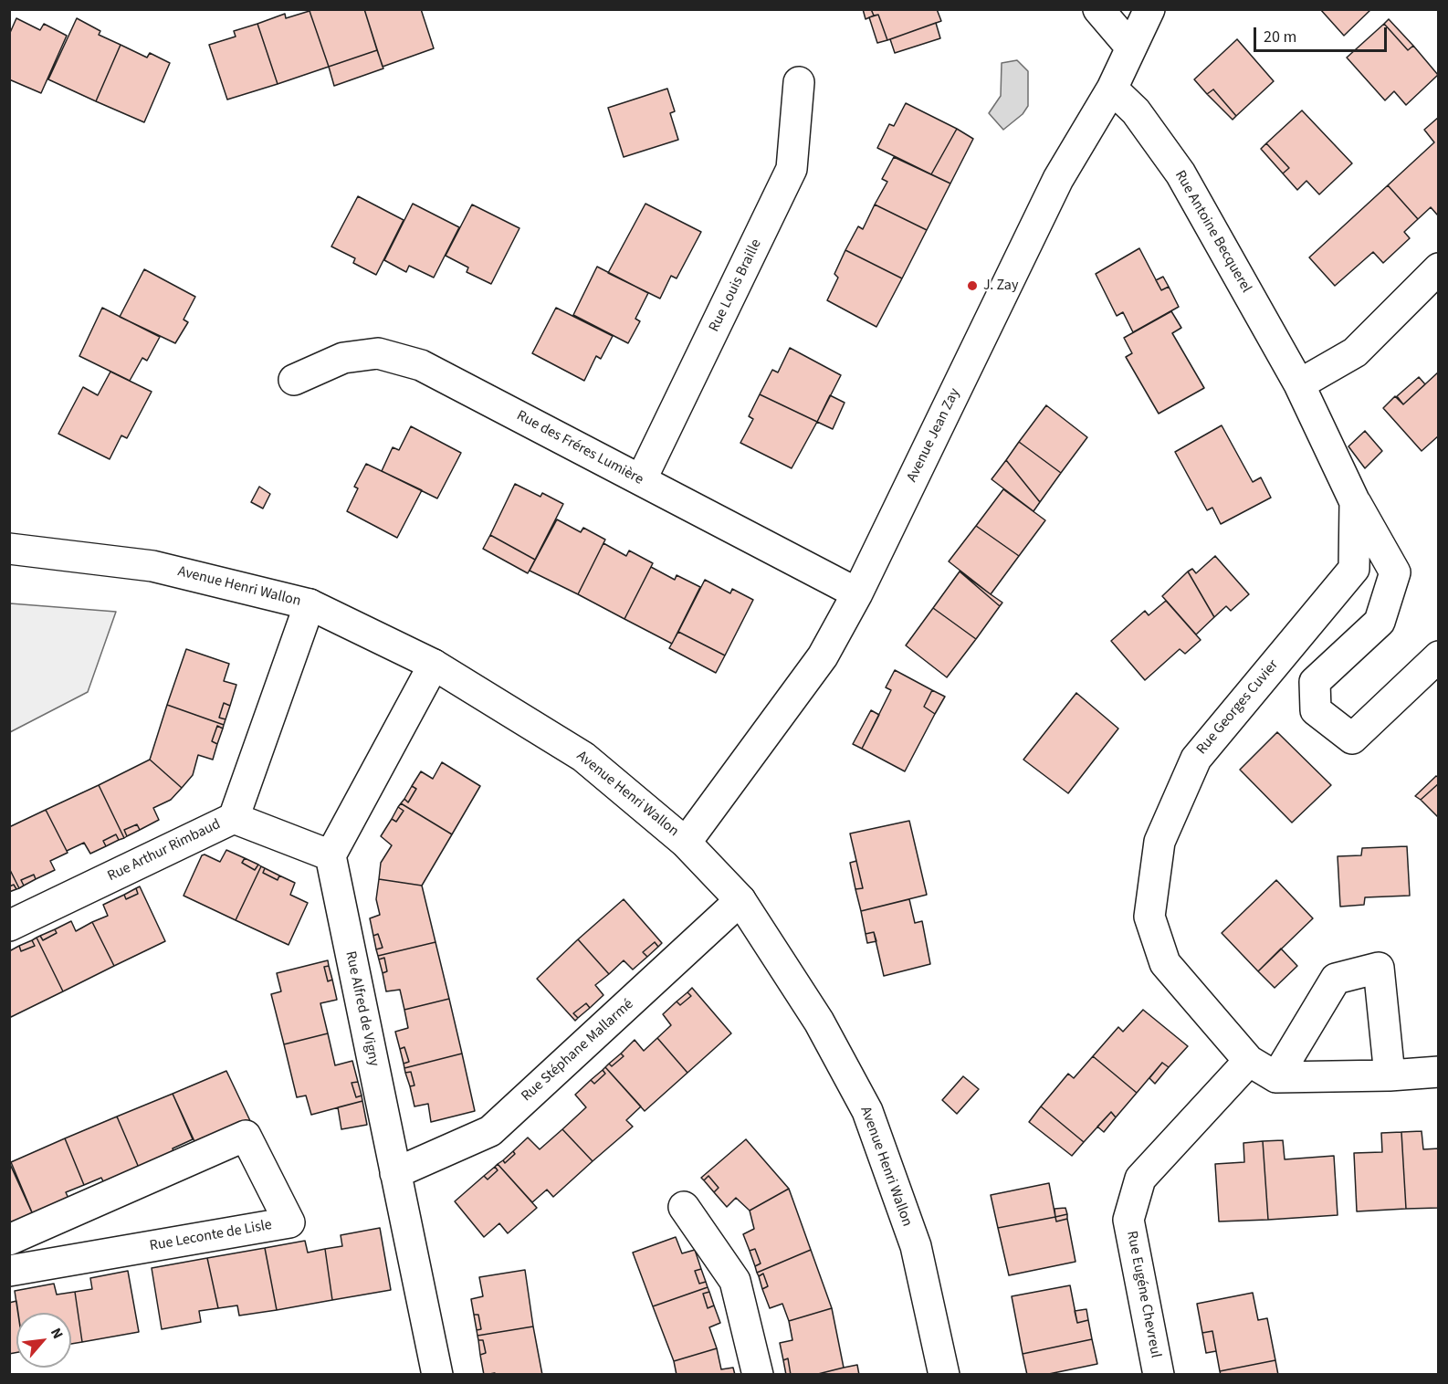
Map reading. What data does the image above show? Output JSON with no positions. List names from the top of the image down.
{
  "streets": {
    "street": [
      "Rue Antoine Becquerel",
      "Rue Louis Braille",
      "Avenue Jean Zay",
      "Rue des Fréres Lumière",
      "Avenue Henri Wallon",
      "Rue Georges Cuvier",
      "Rue Arthur Rimbaud",
      "Rue Alfred de Vigny",
      "Rue Stéphane Mallarmé",
      "Rue Leconte de Lisle",
      "Rue Eugéne Chevreul"
    ]
  },
  "crossings": [
    ["Rue Antoine Becquerel", "Avenue Jean Zay"],
    ["Rue Antoine Becquerel", "Rue Georges Cuvier"],
    ["Rue Louis Braille", "Rue des Fréres Lumière"],
    ["Avenue Jean Zay", "Rue des Fréres Lumière"],
    ["Avenue Jean Zay", "Avenue Henri Wallon"],
    ["Avenue Henri Wallon", "Rue Arthur Rimbaud"],
    ["Avenue Henri Wallon", "Rue Stéphane Mallarmé"],
    ["Rue Georges Cuvier", "Rue Eugéne Chevreul"],
    ["Rue Alfred de Vigny", "Rue Stéphane Mallarmé"]
  ],
  "places": ["J. Zay"],
  "scale_bar": "20 m",
  "north": "top right"
}
